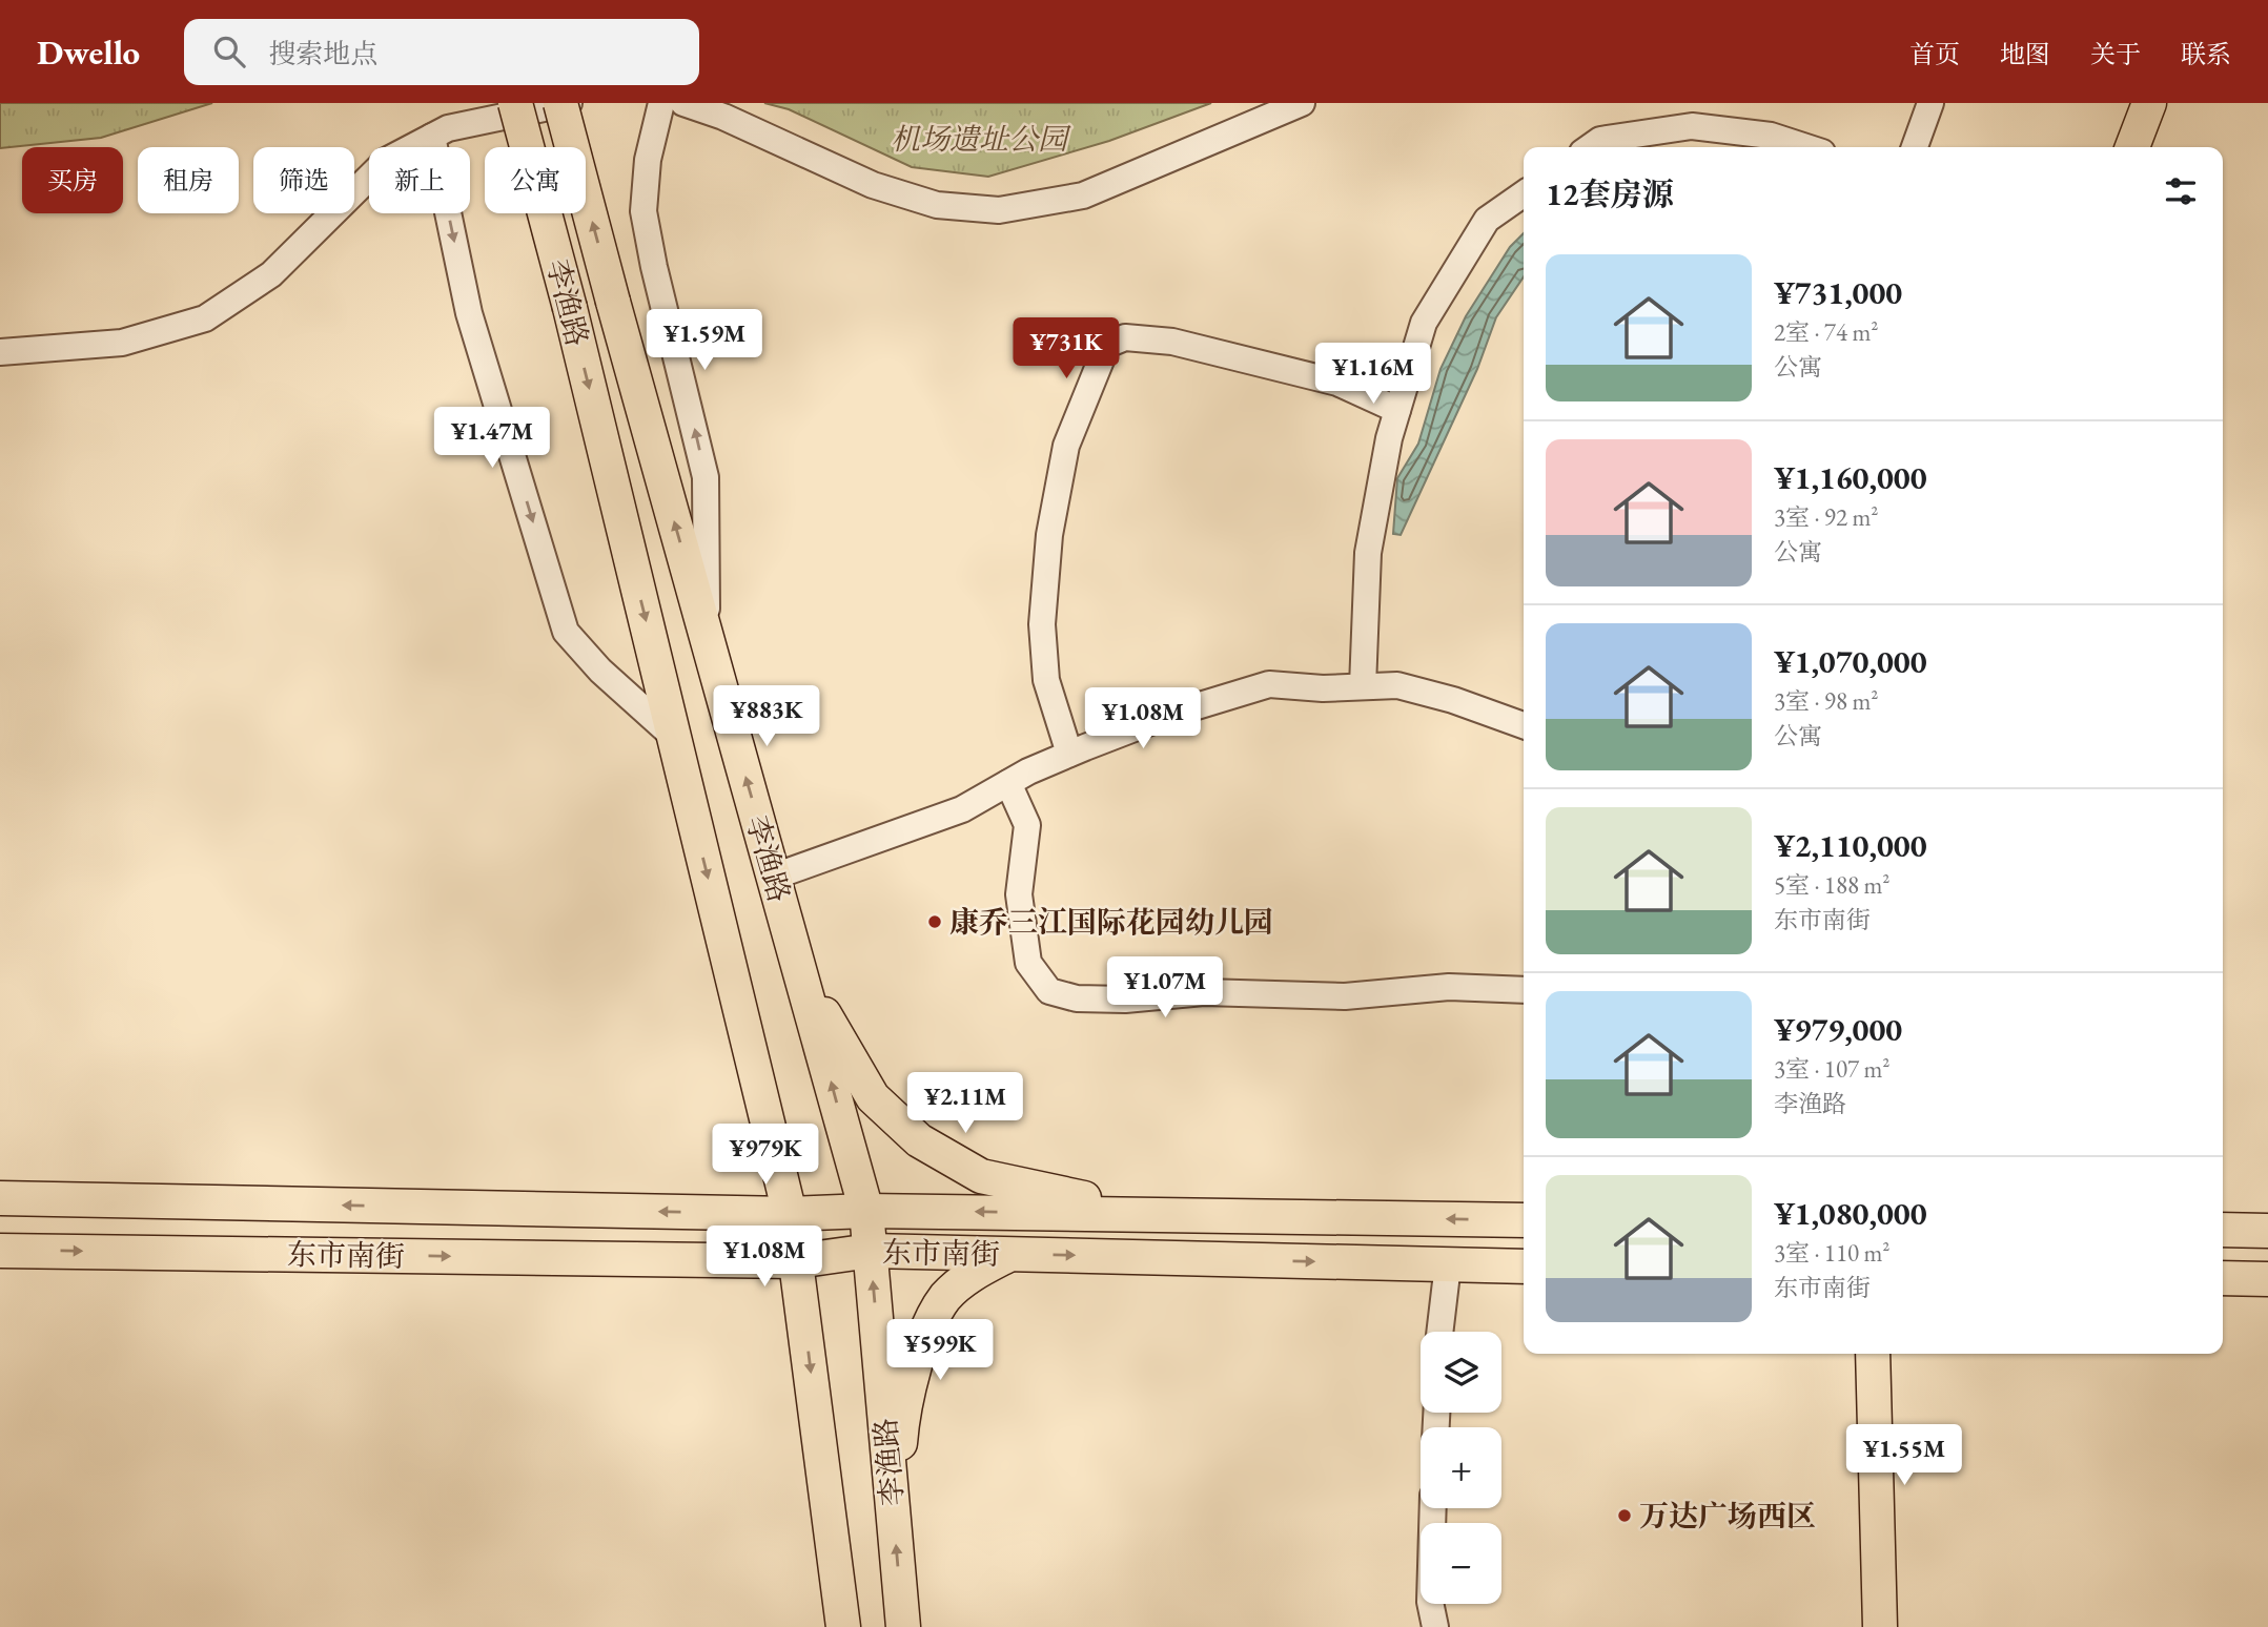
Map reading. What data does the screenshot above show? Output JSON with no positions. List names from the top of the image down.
{
  "streets": {
    "main road": ["李渔路", "东市南街"]
  },
  "crossings": [
    ["李渔路", "东市南街"]
  ],
  "parks": ["机场遗址公园"],
  "places": ["康乔三江国际花园幼儿园", "万达广场西区"],
  "page": {
    "header": "Dwello",
    "search": "搜索地点",
    "nav": [
      "首页",
      "地图",
      "关于",
      "联系"
    ],
    "chip": [
      "买房",
      "租房",
      "筛选",
      "新上",
      "公寓"
    ],
    "heading": "12套房源",
    "list": [
      {
        "name": "¥731,000",
        "note": "2室 · 74 m² · 公寓"
      },
      {
        "name": "¥1,160,000",
        "note": "3室 · 92 m² · 公寓"
      },
      {
        "name": "¥1,070,000",
        "note": "3室 · 98 m² · 公寓"
      },
      {
        "name": "¥2,110,000",
        "note": "5室 · 188 m² · 东市南街"
      },
      {
        "name": "¥979,000",
        "note": "3室 · 107 m² · 李渔路"
      },
      {
        "name": "¥1,080,000",
        "note": "3室 · 110 m² · 东市南街"
      }
    ],
    "price": [
      "¥1.59M",
      "¥731K",
      "¥1.16M",
      "¥1.47M",
      "¥883K",
      "¥1.08M",
      "¥1.07M",
      "¥2.11M",
      "¥979K",
      "¥1.08M",
      "¥599K",
      "¥1.55M"
    ],
    "map_buttons": ["+", "−"]
  }
}
